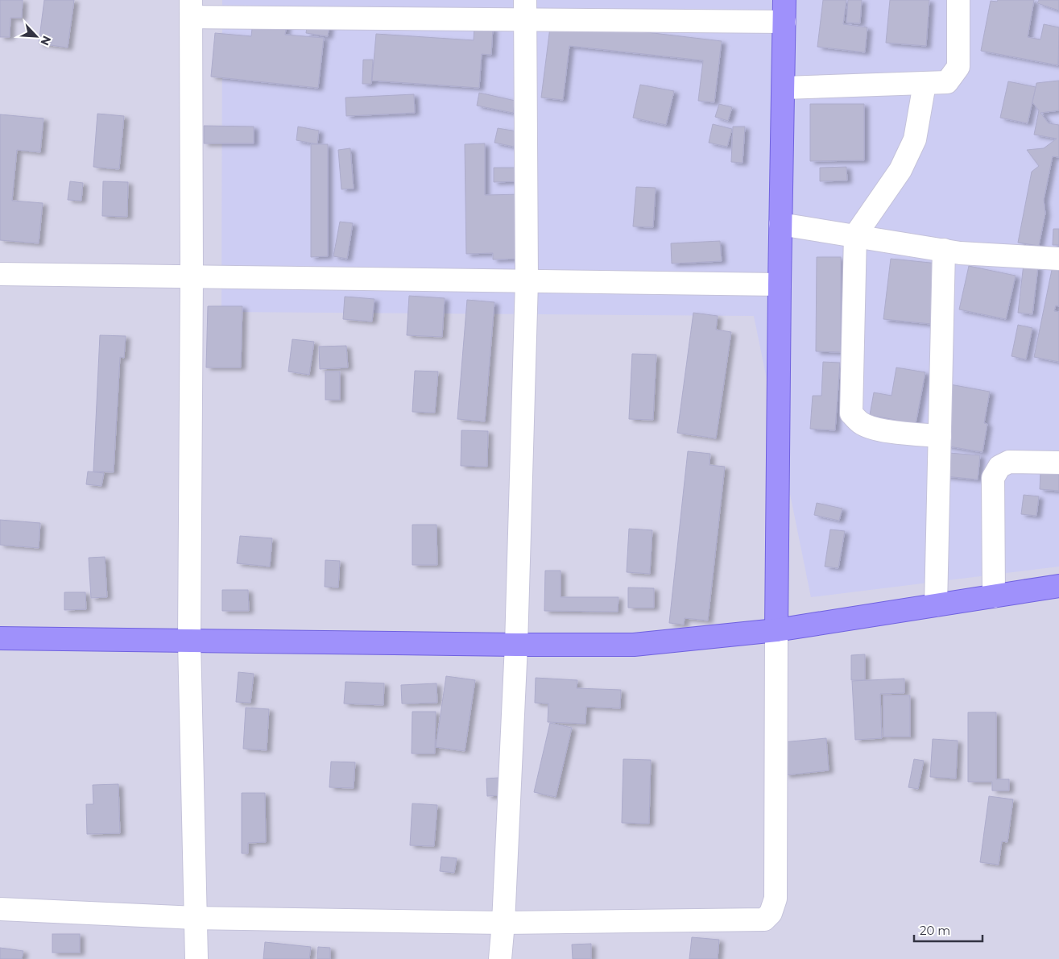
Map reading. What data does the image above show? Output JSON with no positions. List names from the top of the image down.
{
  "scale_bar": "20 m",
  "north": "bottom right"
}
